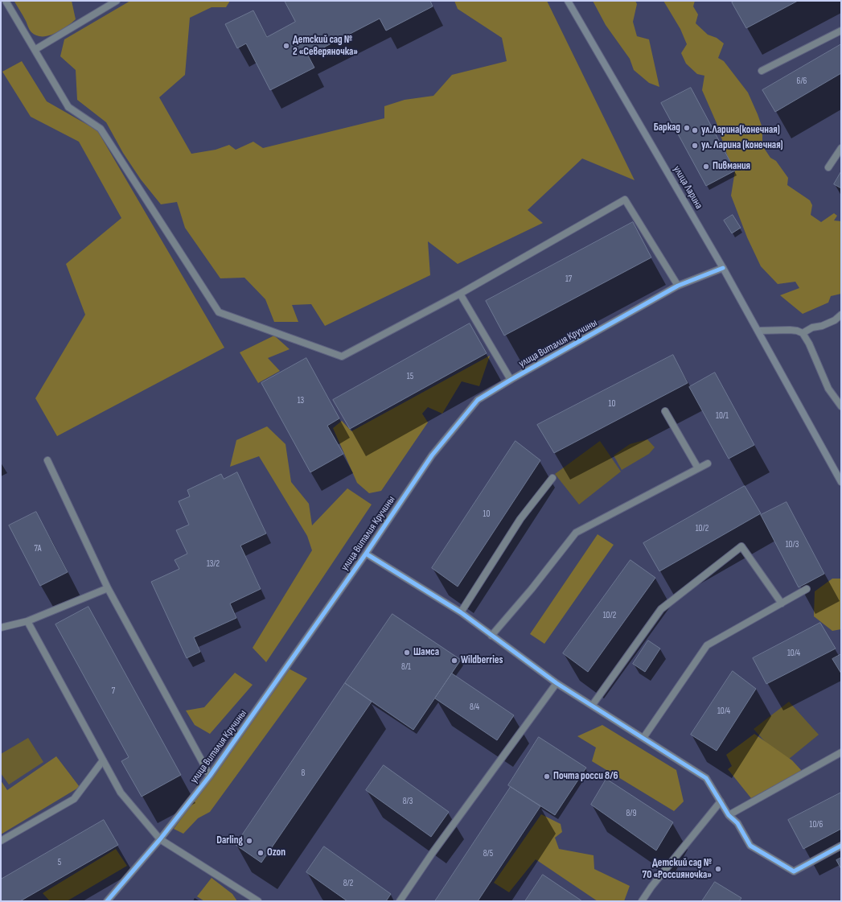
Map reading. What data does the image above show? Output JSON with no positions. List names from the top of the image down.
{
  "streets": {
    "main road": ["улица Ларина"],
    "street": ["улица Виталия Кручины"]
  },
  "crossings": [
    ["улица Ларина", "улица Виталия Кручины"]
  ],
  "places": [
    "Детский сад № 2 «Северяночка»",
    "Баркад",
    "ул.Ларина(конечная)",
    "ул. Ларина (конечная)",
    "Пивмания",
    "Шамса",
    "Wildberries",
    "Почта росси 8/6",
    "Darling",
    "Ozon",
    "Детский сад № 70 «Россияночка»"
  ],
  "house_numbers": [
    "6/6",
    "17",
    "15",
    "13",
    "10",
    "10/1",
    "10",
    "10/2",
    "10/3",
    "7А",
    "13/2",
    "10/2",
    "10/4",
    "8/1",
    "7",
    "8/4",
    "10/4",
    "8",
    "8/3",
    "8/9",
    "10/6",
    "8/5",
    "5",
    "8/2"
  ]
}
